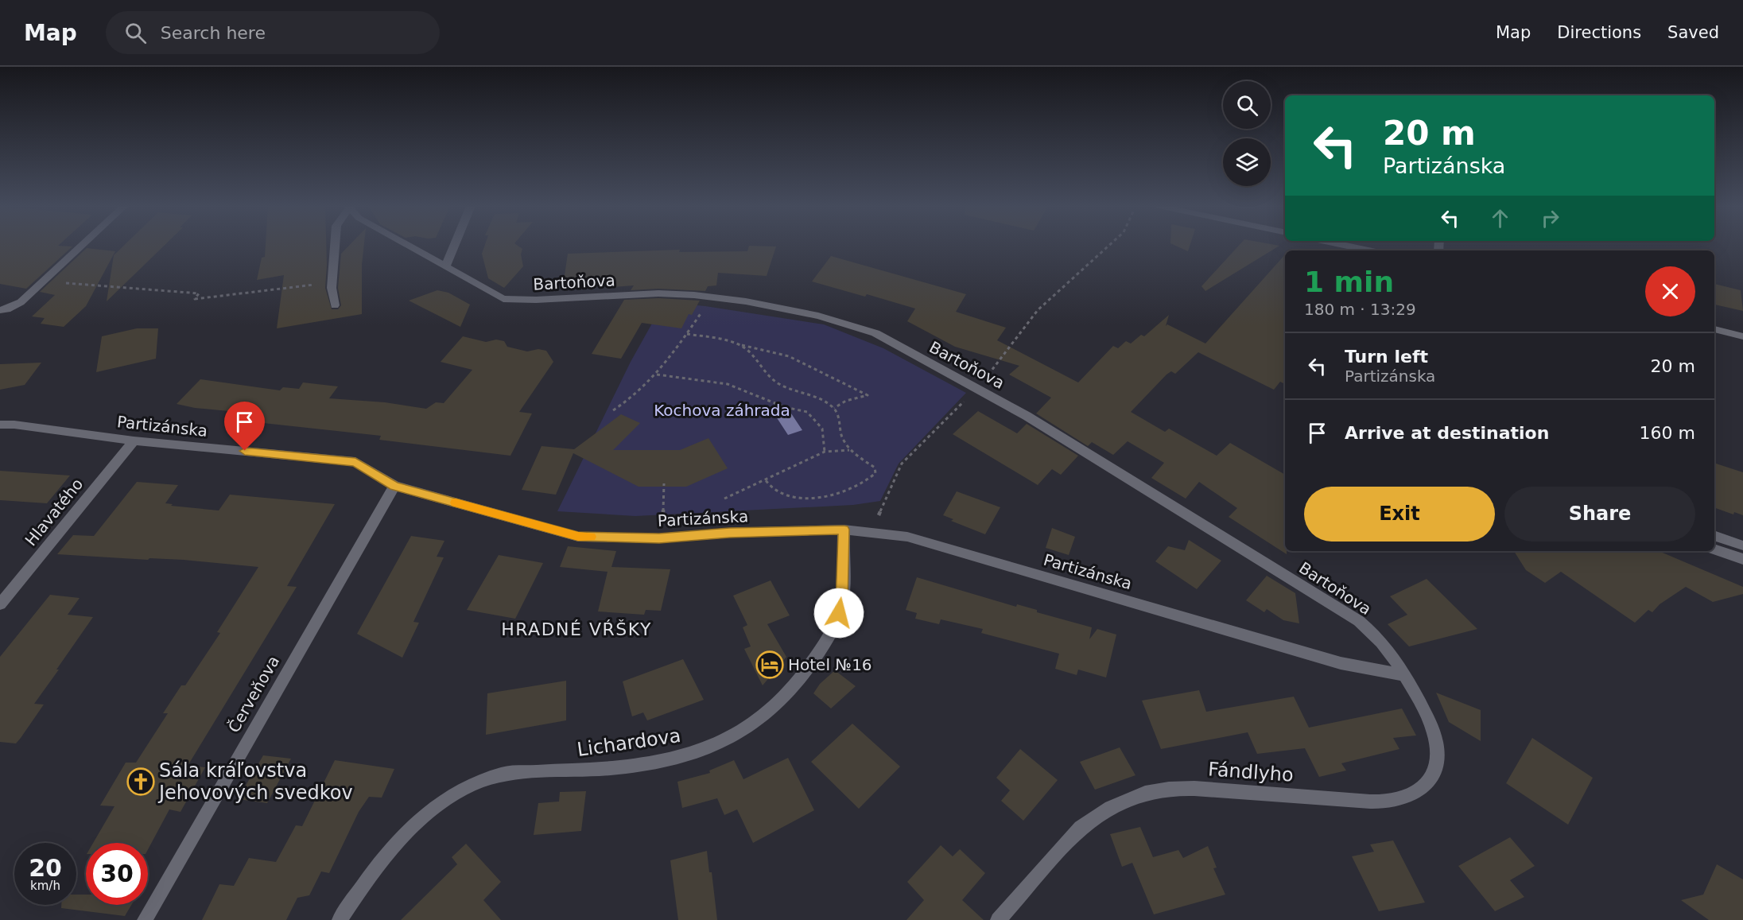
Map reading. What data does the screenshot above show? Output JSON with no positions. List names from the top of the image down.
{
  "streets": {
    "street": [
      "Bartoňova",
      "Partizánska",
      "Hlavatého",
      "Červeňova",
      "Lichardova",
      "Fándlyho"
    ]
  },
  "crossings": [
    ["Bartoňova", "Partizánska"],
    ["Bartoňova", "Fándlyho"],
    ["Partizánska", "Hlavatého"],
    ["Partizánska", "Červeňova"],
    ["Partizánska", "Lichardova"],
    ["Partizánska", "Fándlyho"]
  ],
  "districts": ["HRADNÉ VŔŠKY"],
  "parks": ["Kochova záhrada"],
  "places": {
    "hotel": ["Hotel №16"],
    "church": ["Sála kráľovstva Jehovových svedkov"]
  },
  "page": {
    "header": "Map",
    "search": "Search here",
    "nav": ["Map", "Directions", "Saved"],
    "turn": ["20 m", "Partizánska"],
    "heading": ["1 min", "180 m · 13:29"],
    "list": [
      {
        "name": "Turn left",
        "note": "Partizánska",
        "value": "20 m"
      },
      {
        "name": "Arrive at destination",
        "value": "160 m"
      }
    ],
    "buttons": ["Exit", "Share"],
    "speed": "20 km/h",
    "limit": "30"
  }
}
